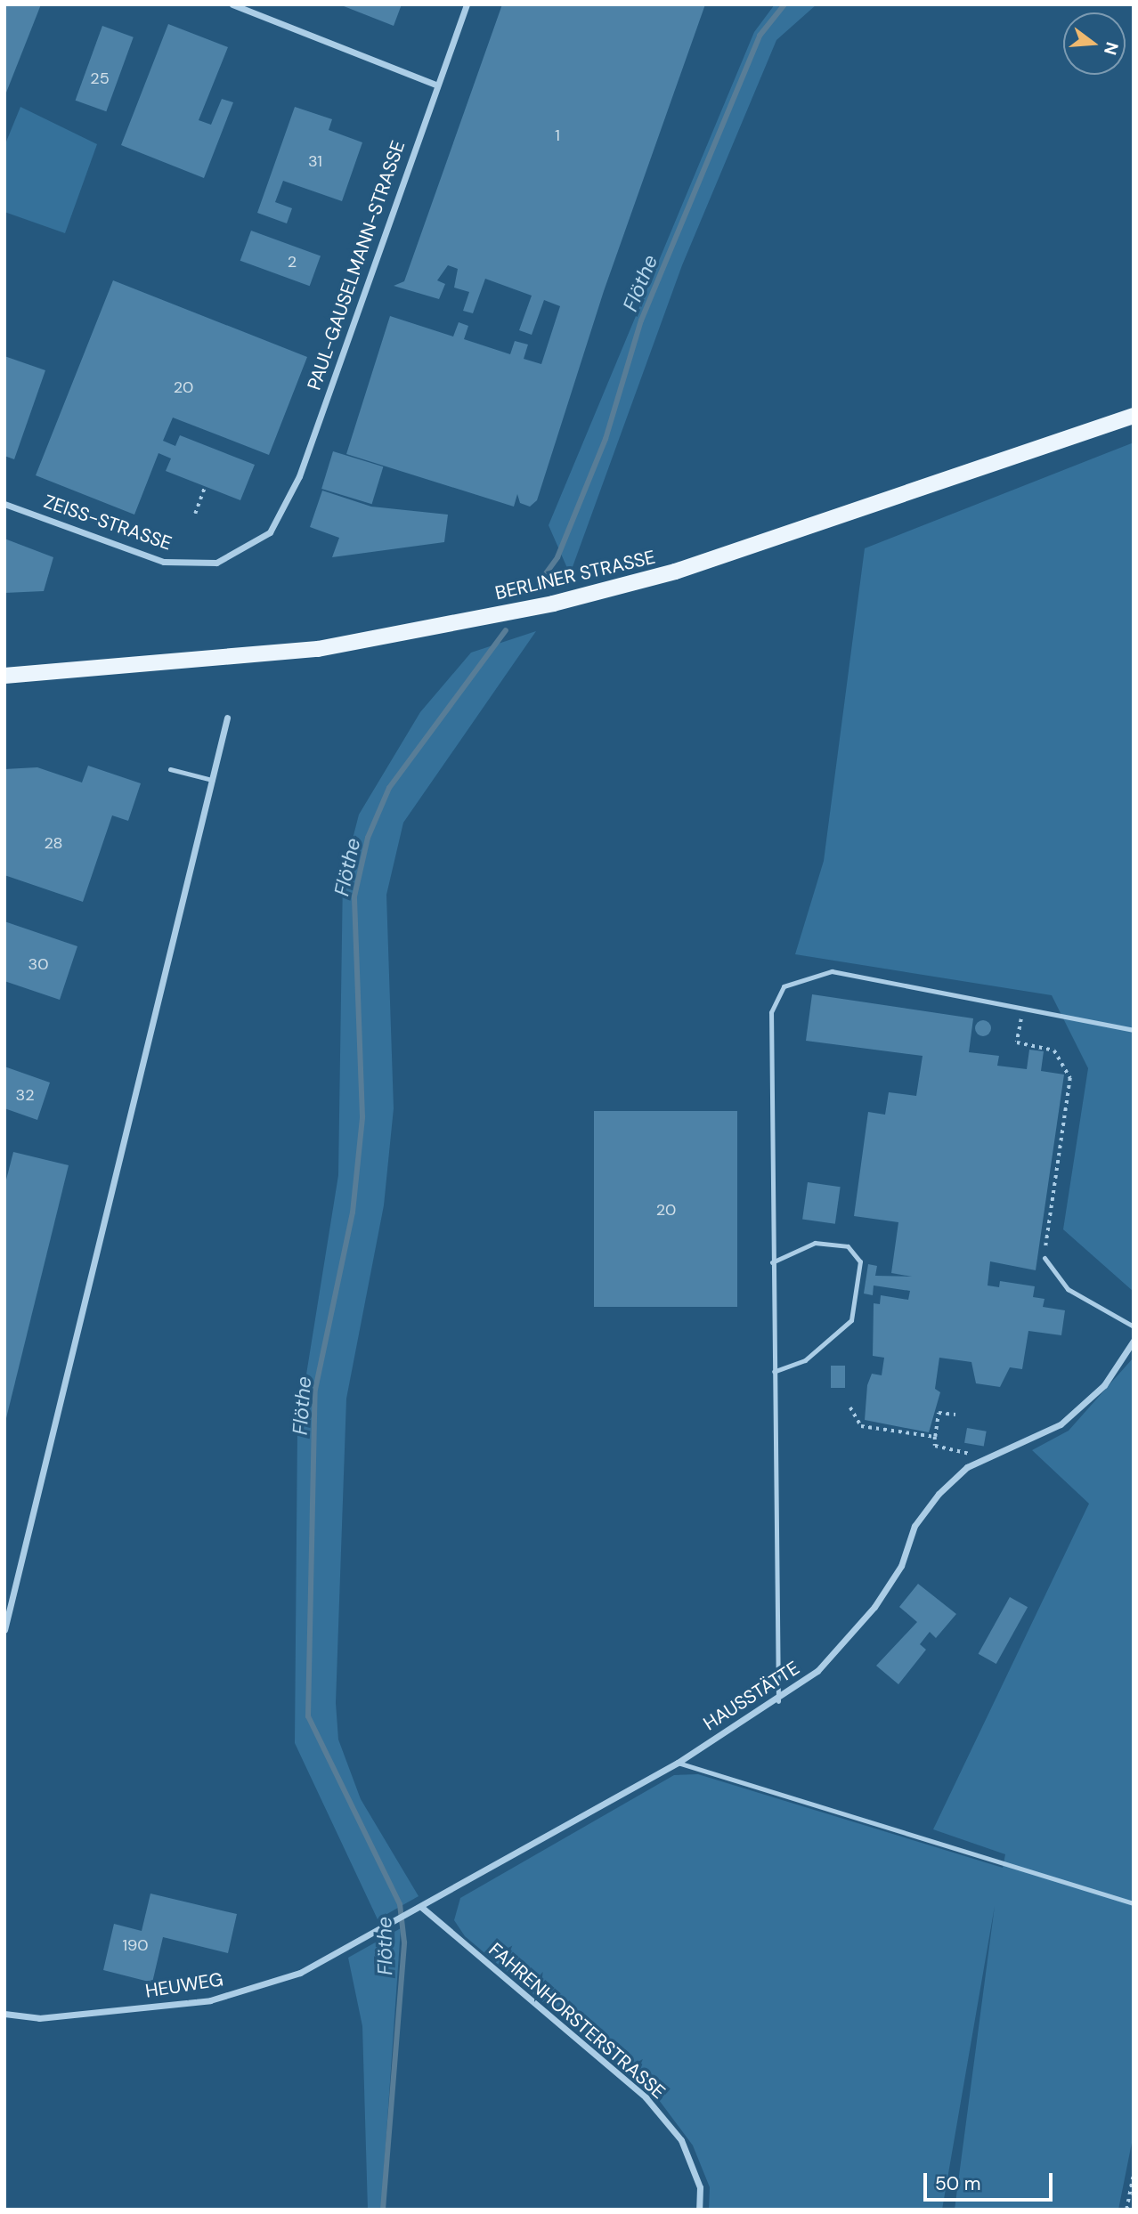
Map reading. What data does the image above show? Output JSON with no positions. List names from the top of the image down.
{
  "streets": {
    "main road": ["BERLINER STRASSE"],
    "street": [
      "PAUL-GAUSELMANN-STRASSE",
      "ZEISS-STRASSE",
      "HAUSSTÄTTE",
      "HEUWEG",
      "FAHRENHORSTERSTRASSE"
    ]
  },
  "crossings": [
    ["PAUL-GAUSELMANN-STRASSE", "ZEISS-STRASSE"],
    ["HAUSSTÄTTE", "HEUWEG"],
    ["HAUSSTÄTTE", "FAHRENHORSTERSTRASSE"]
  ],
  "water": ["Flöthe"],
  "house_numbers": [
    "25",
    "1",
    "31",
    "2",
    "20",
    "28",
    "30",
    "32",
    "20",
    "190"
  ],
  "scale_bar": "50 m",
  "north": "right"
}
